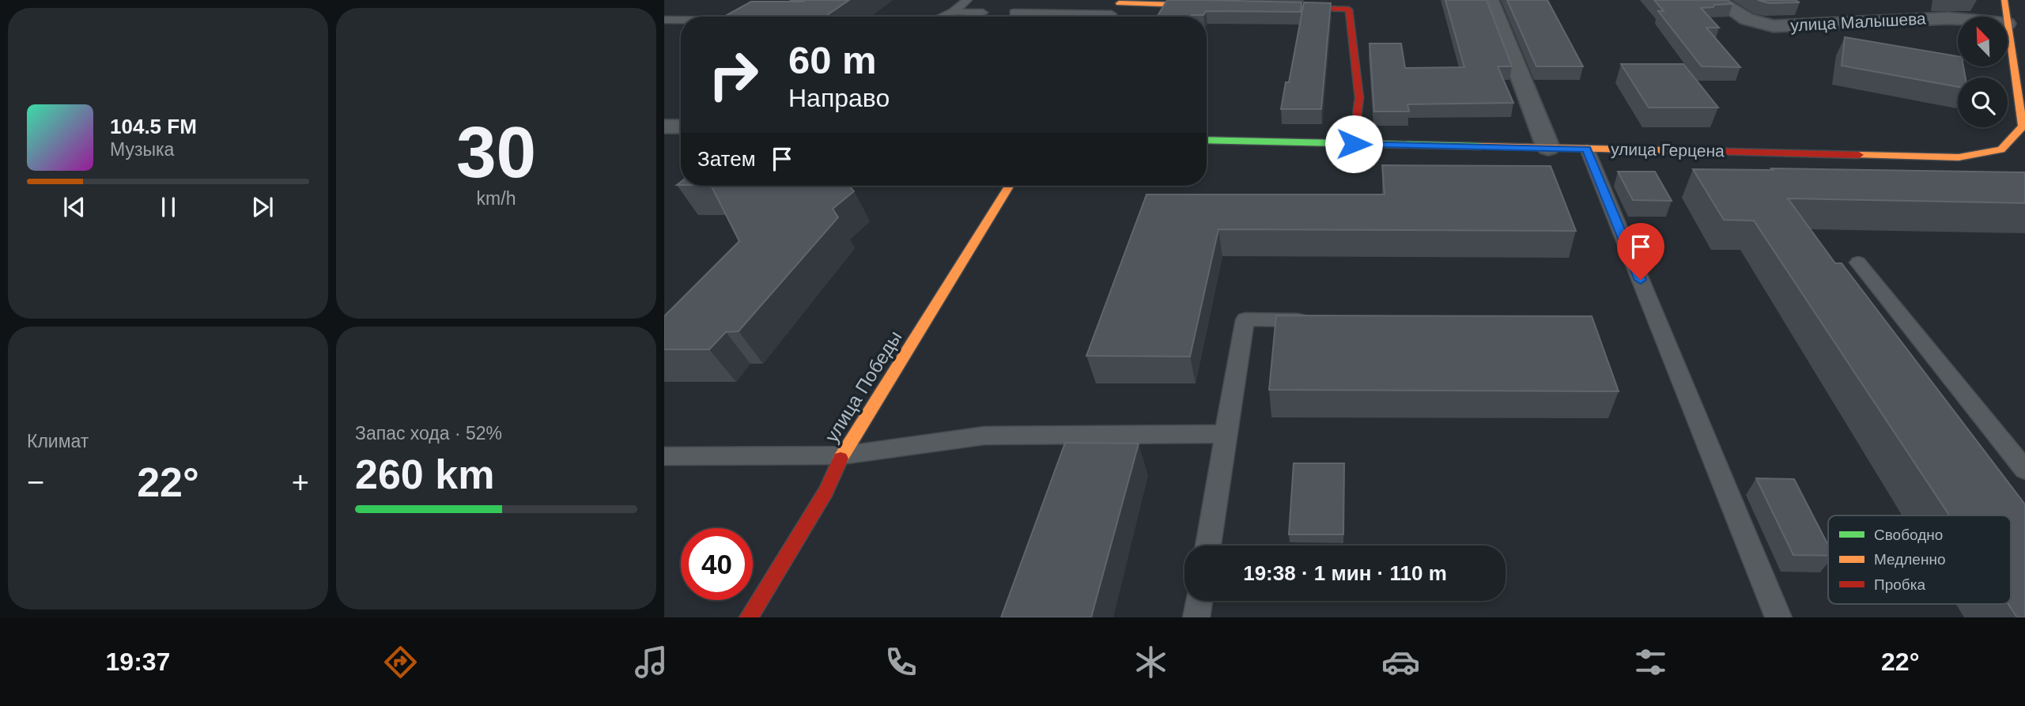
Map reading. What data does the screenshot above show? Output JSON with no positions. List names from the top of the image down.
{
  "streets": {
    "street": ["улица Малышева", "улица Герцена", "улица Победы"]
  },
  "crossings": [
    ["улица Малышева", "улица Герцена"]
  ],
  "legend": ["Свободно", "Медленно", "Пробка"],
  "north": "top left",
  "page": {
    "tile": [
      ["30", "km/h"],
      "Климат",
      ["Запас хода · 52%", "260 km"]
    ],
    "turn": ["60 m", "Направо"],
    "song": ["104.5 FM", "Музыка"],
    "then": "Затем",
    "heat": ["−", "22°", "+"],
    "limit": "40",
    "trip": "19:38 · 1 мин · 110 m",
    "tabs": ["19:37", "22°"]
  }
}
